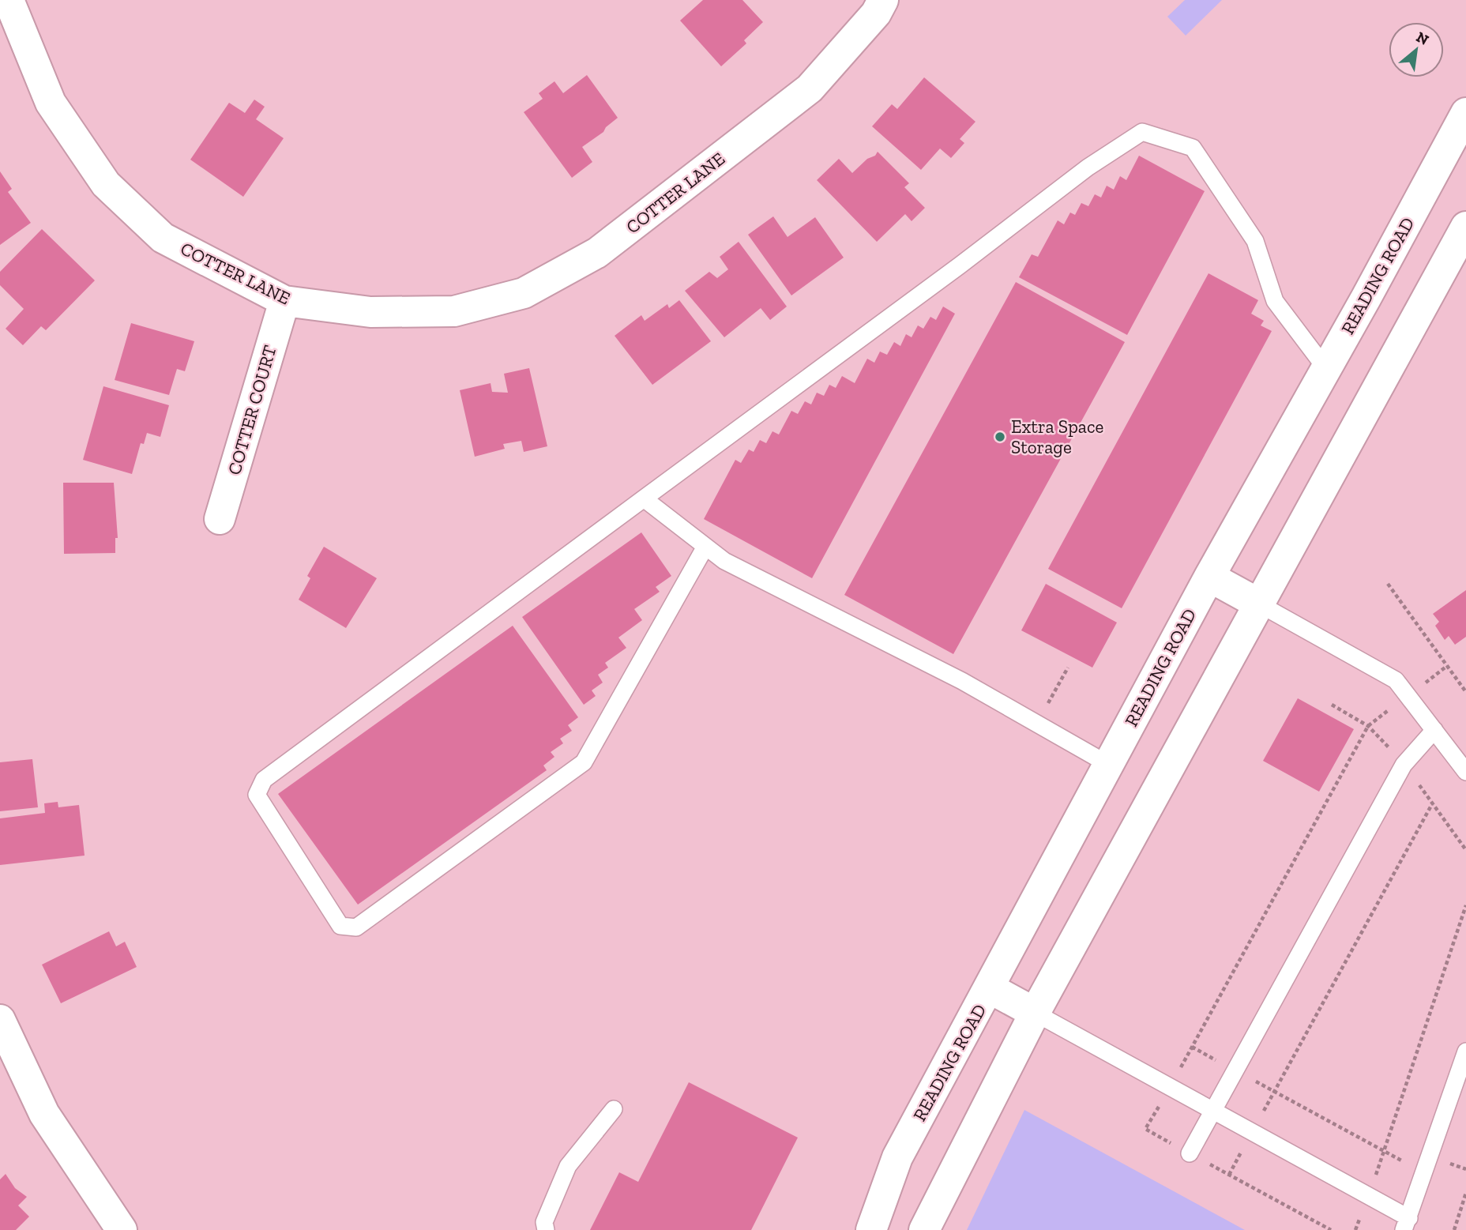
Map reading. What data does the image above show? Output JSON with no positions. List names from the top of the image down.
{
  "streets": {
    "main road": ["COTTER LANE", "READING ROAD", "COTTER COURT"]
  },
  "crossings": [
    ["COTTER LANE", "COTTER COURT"]
  ],
  "places": ["Extra Space Storage"],
  "north": "top right"
}
